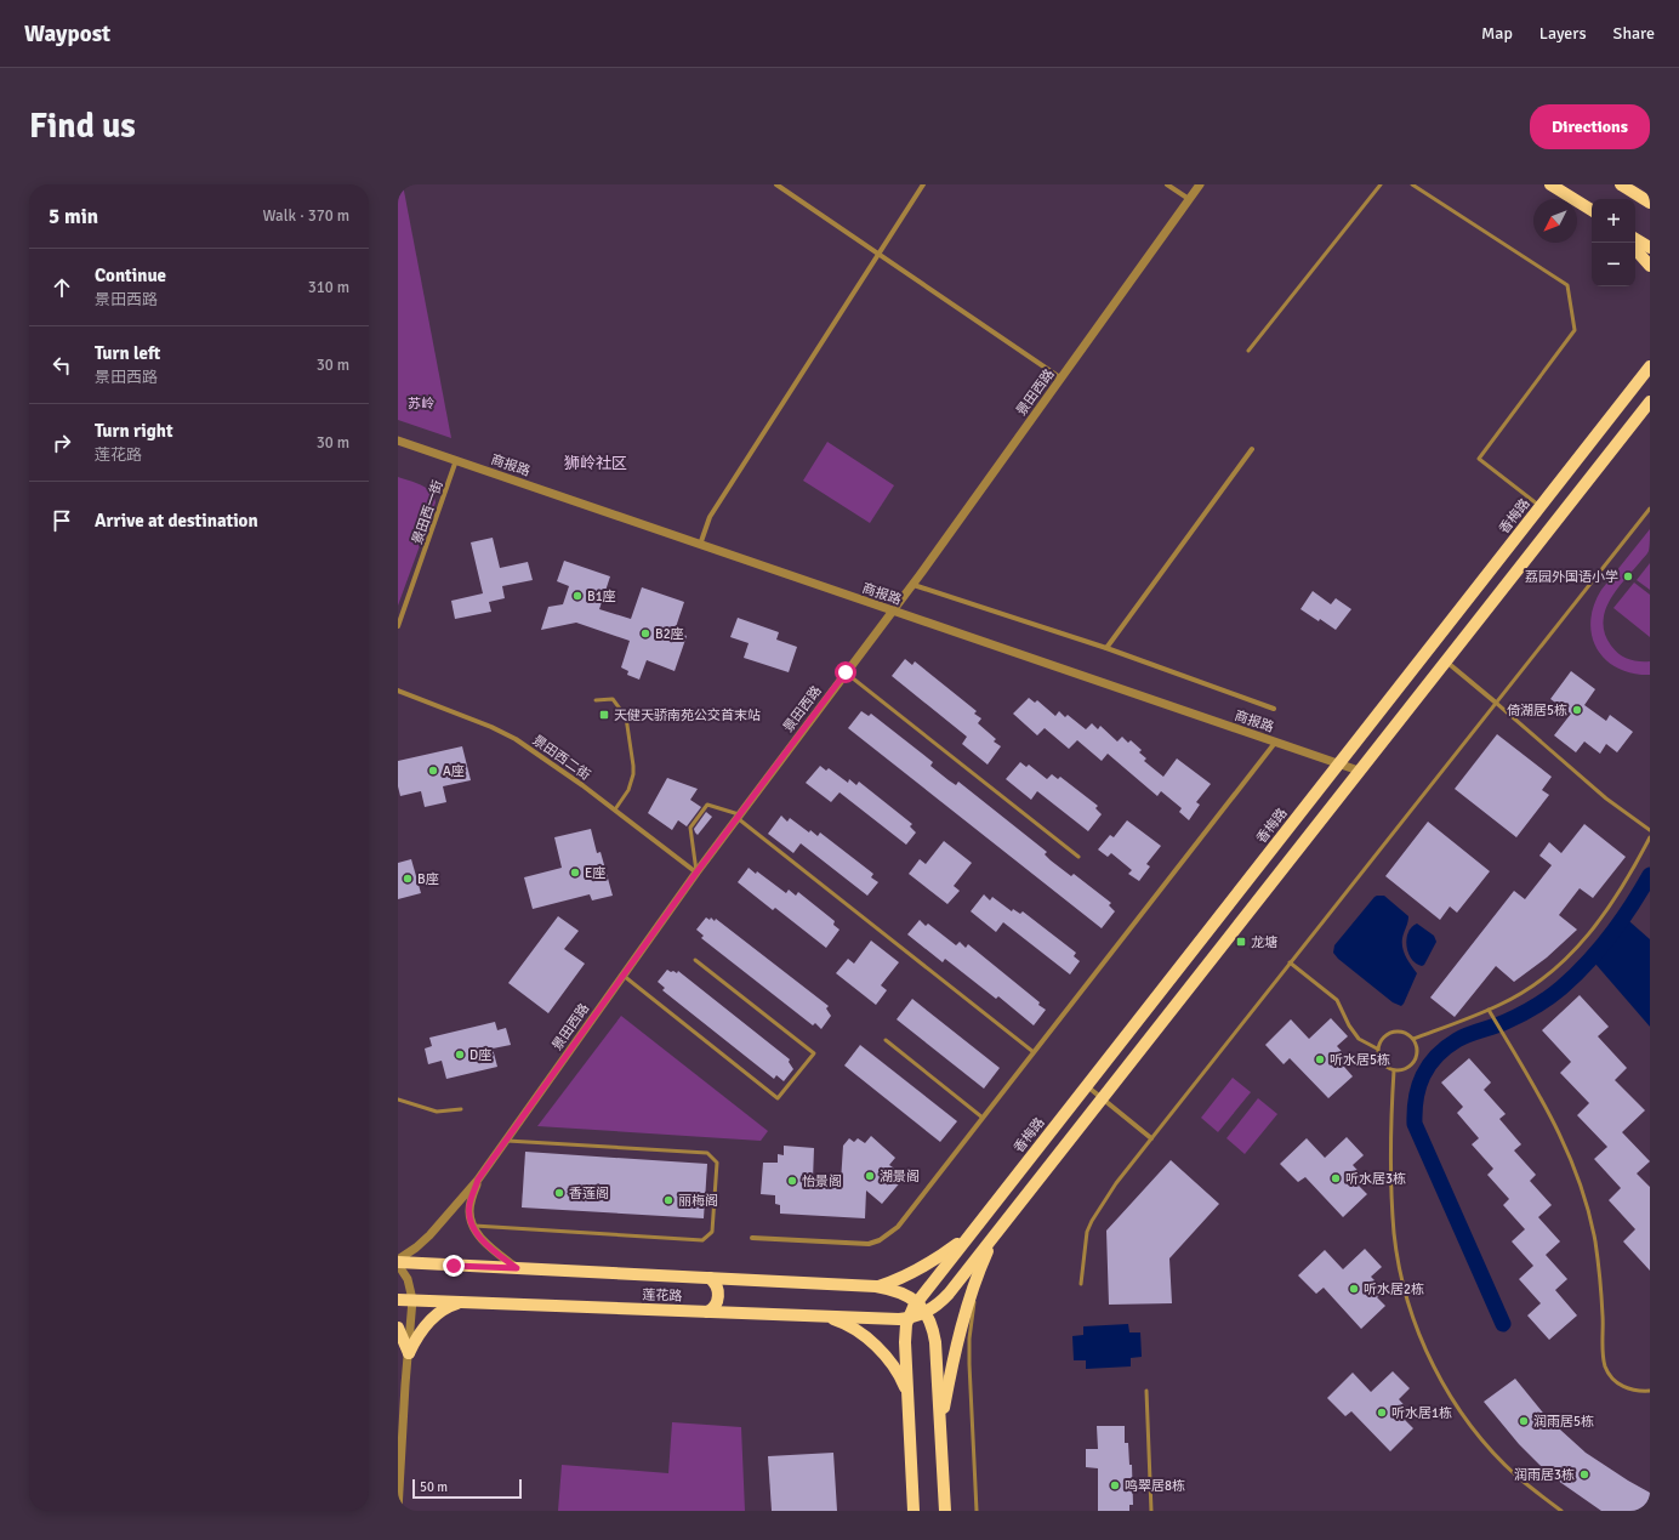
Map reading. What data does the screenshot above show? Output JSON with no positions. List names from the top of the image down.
{
  "streets": {
    "main road": ["香梅路", "莲花路"],
    "street": [
      "景田西路",
      "商报路",
      "景田西一街",
      "景田西二街"
    ]
  },
  "crossings": [
    ["景田西路", "商报路"],
    ["景田西路", "景田西二街"],
    ["景田西路", "莲花路"],
    ["商报路", "景田西一街"],
    ["商报路", "香梅路"],
    ["香梅路", "莲花路"]
  ],
  "districts": ["狮岭社区"],
  "parks": ["苏岭"],
  "places": {
    "other": [
      "荔园外国语小学",
      "B1座",
      "B2座",
      "倚湖居5栋",
      "A座",
      "E座",
      "B座",
      "D座",
      "听水居5栋",
      "湖景阁",
      "听水居3栋",
      "怡景阁",
      "香莲阁",
      "丽梅阁",
      "听水居2栋",
      "听水居1栋",
      "润雨居5栋",
      "润雨居3栋",
      "鸣翠居8栋"
    ],
    "transit": ["天健天骄南苑公交首末站", "龙塘"]
  },
  "scale_bar": "50 m",
  "north": "bottom left",
  "page": {
    "header": "Waypost",
    "nav": ["Map", "Layers", "Share"],
    "buttons": "Directions",
    "title": "Find us",
    "heading": ["5 min", "Walk · 370 m"],
    "map_buttons": ["+", "−"],
    "list": [
      ["Continue", "景田西路", "310 m"],
      ["Turn left", "景田西路", "30 m"],
      ["Turn right", "莲花路", "30 m"],
      "Arrive at destination"
    ],
    "scale": "50 m"
  }
}
